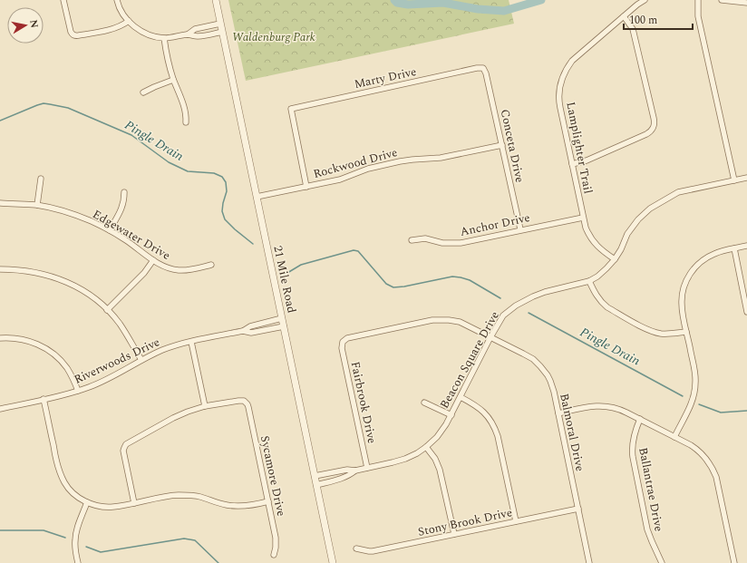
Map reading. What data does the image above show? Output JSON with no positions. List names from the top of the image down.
{
  "streets": {
    "street": [
      "Marty Drive",
      "Conceta Drive",
      "Lamplighter Trail",
      "Rockwood Drive",
      "Anchor Drive",
      "Edgewater Drive",
      "21 Mile Road",
      "Beacon Square Drive",
      "Riverwoods Drive",
      "Fairbrook Drive",
      "Balmoral Drive",
      "Sycamore Drive",
      "Ballantrae Drive",
      "Stony Brook Drive"
    ]
  },
  "crossings": [
    ["Marty Drive", "Conceta Drive"],
    ["Marty Drive", "Rockwood Drive"],
    ["Conceta Drive", "Rockwood Drive"],
    ["Conceta Drive", "Anchor Drive"],
    ["Lamplighter Trail", "Anchor Drive"],
    ["Lamplighter Trail", "Beacon Square Drive"],
    ["Rockwood Drive", "21 Mile Road"],
    ["21 Mile Road", "Beacon Square Drive"],
    ["21 Mile Road", "Riverwoods Drive"],
    ["Beacon Square Drive", "Fairbrook Drive"],
    ["Beacon Square Drive", "Balmoral Drive"],
    ["Fairbrook Drive", "Balmoral Drive"],
    ["Balmoral Drive", "Stony Brook Drive"]
  ],
  "water": ["Pingle Drain"],
  "parks": ["Waldenburg Park"],
  "scale_bar": "100 m",
  "north": "right"
}
